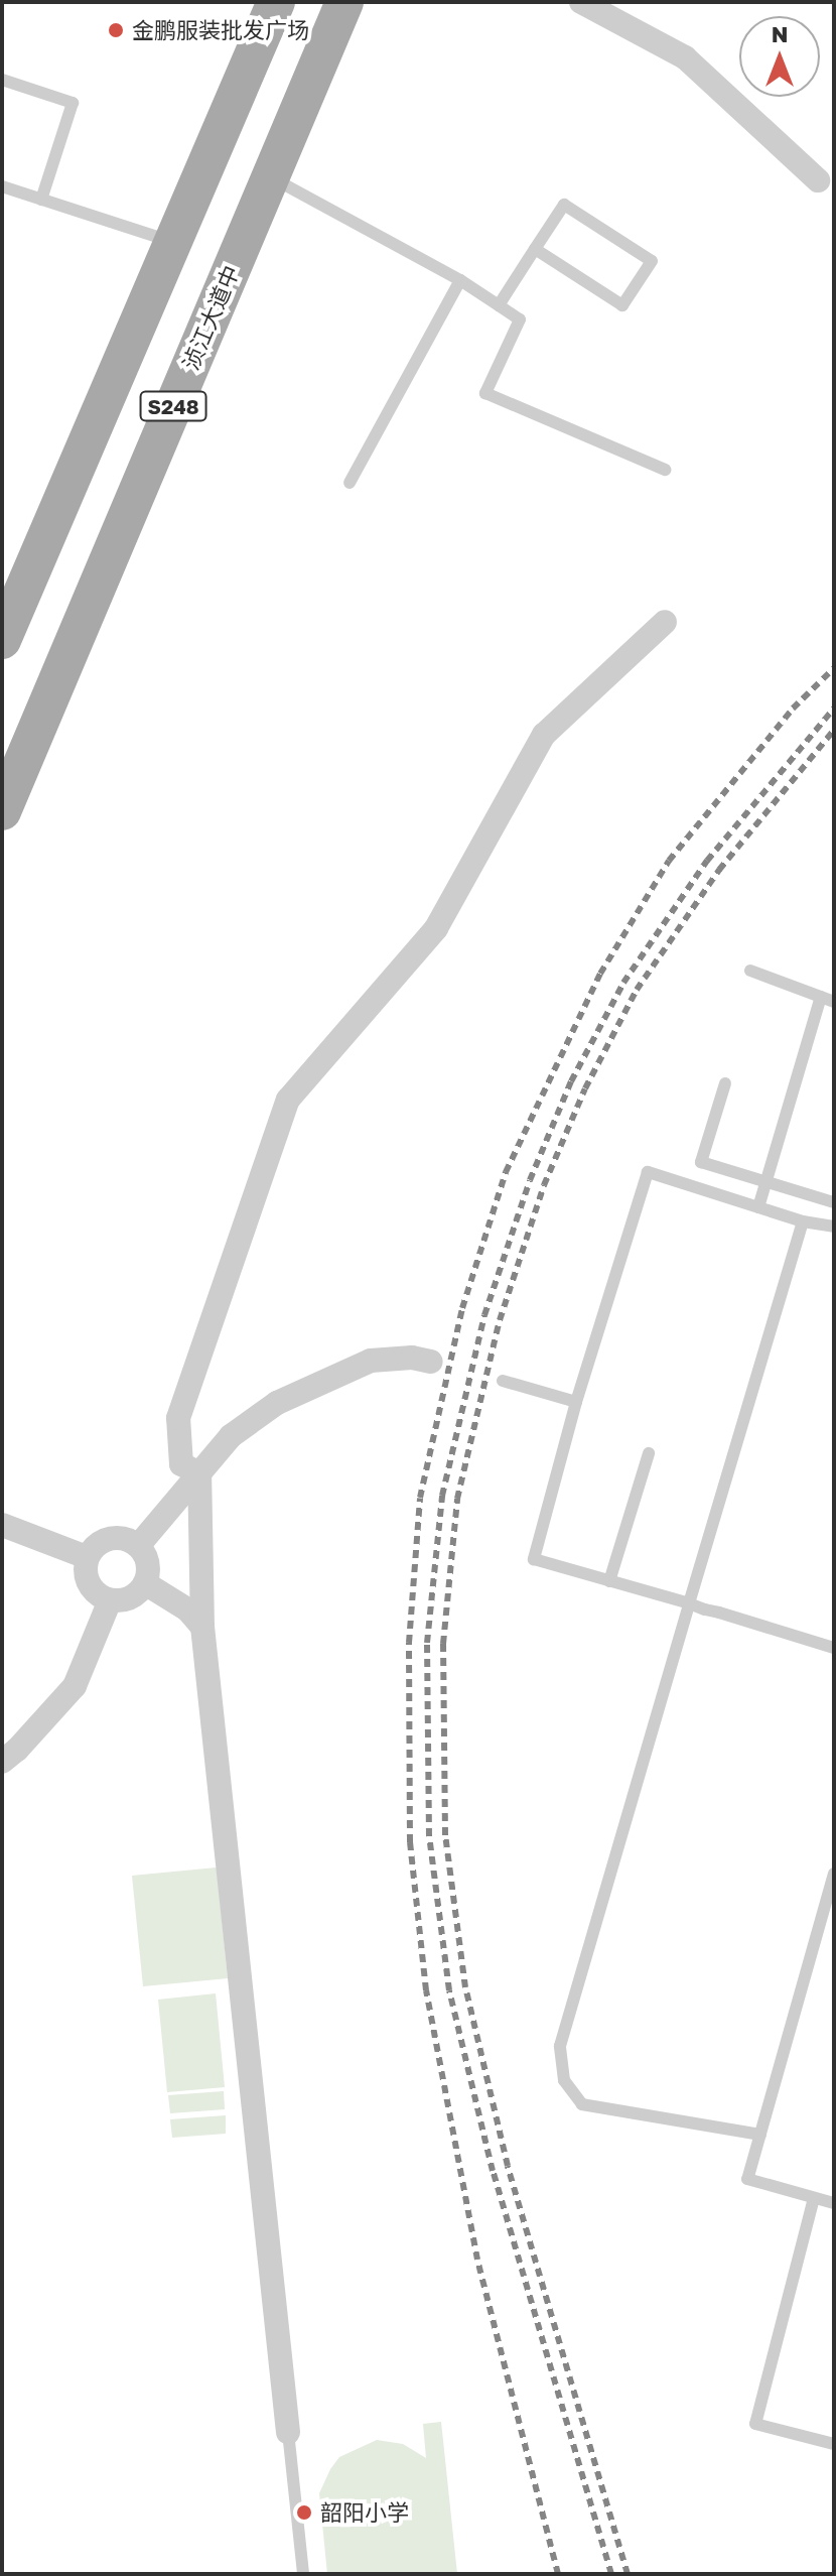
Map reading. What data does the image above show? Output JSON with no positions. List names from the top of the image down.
{
  "streets": {
    "main road": ["浈江大道中", "S248"]
  },
  "places": ["金鹏服装批发广场", "韶阳小学"],
  "north": "top"
}
